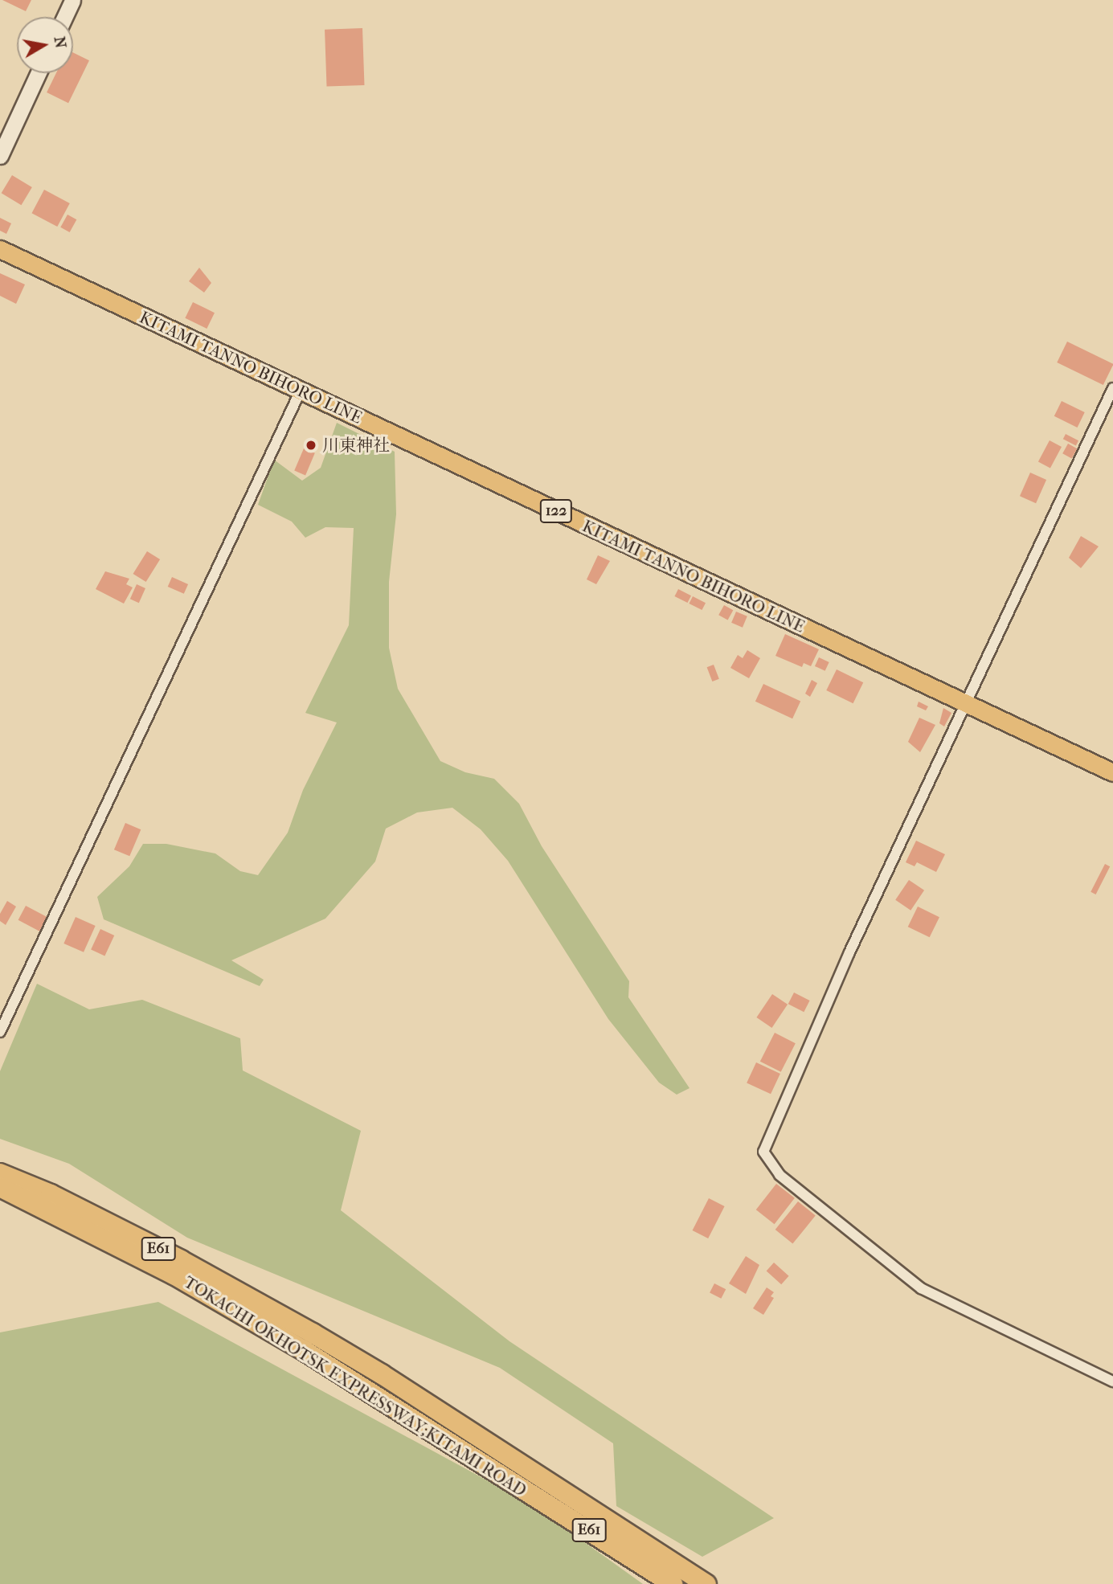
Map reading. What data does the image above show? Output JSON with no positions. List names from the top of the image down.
{
  "streets": {
    "highway": ["E61", "TOKACHI OKHOTSK EXPRESSWAY;KITAMI ROAD"],
    "main road": ["KITAMI TANNO BIHORO LINE", "122"]
  },
  "places": ["川東神社"],
  "north": "right"
}
